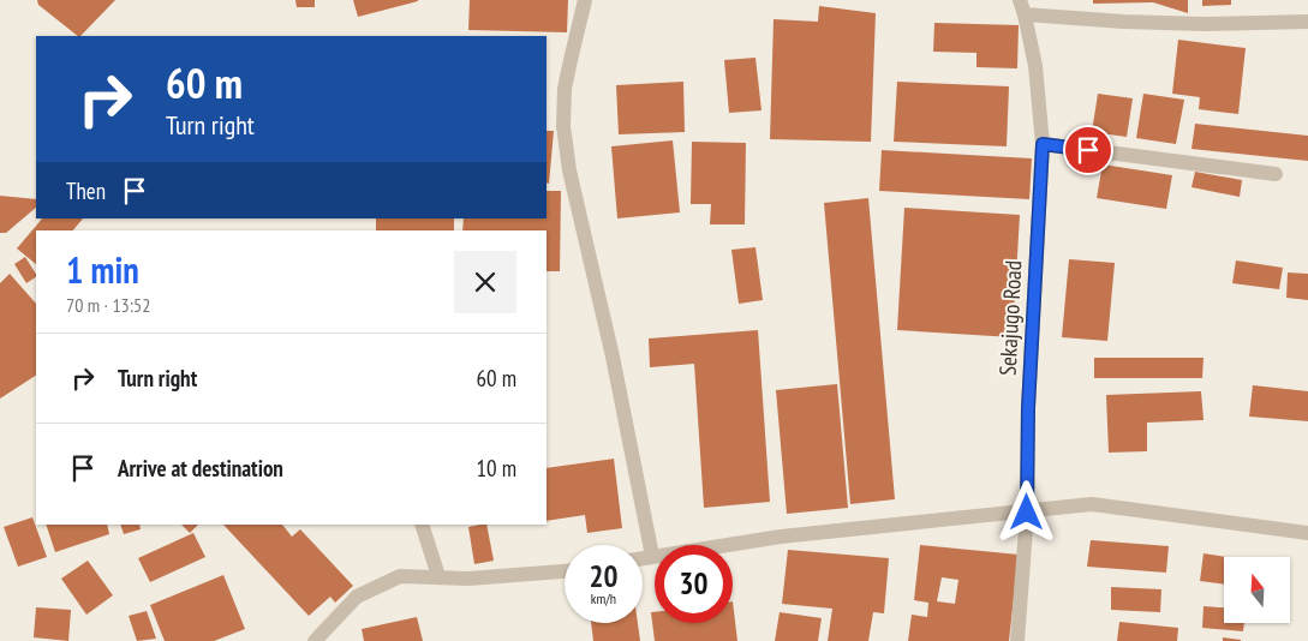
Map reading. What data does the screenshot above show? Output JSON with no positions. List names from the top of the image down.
{
  "streets": {
    "street": ["Sekajugo Road"]
  },
  "north": "top",
  "page": {
    "turn": ["60 m", "Turn right"],
    "then": "Then",
    "heading": ["1 min", "70 m · 13:52"],
    "list": [
      {
        "name": "Turn right",
        "value": "60 m"
      },
      {
        "name": "Arrive at destination",
        "value": "10 m"
      }
    ],
    "speed": "20 km/h",
    "limit": "30"
  }
}
